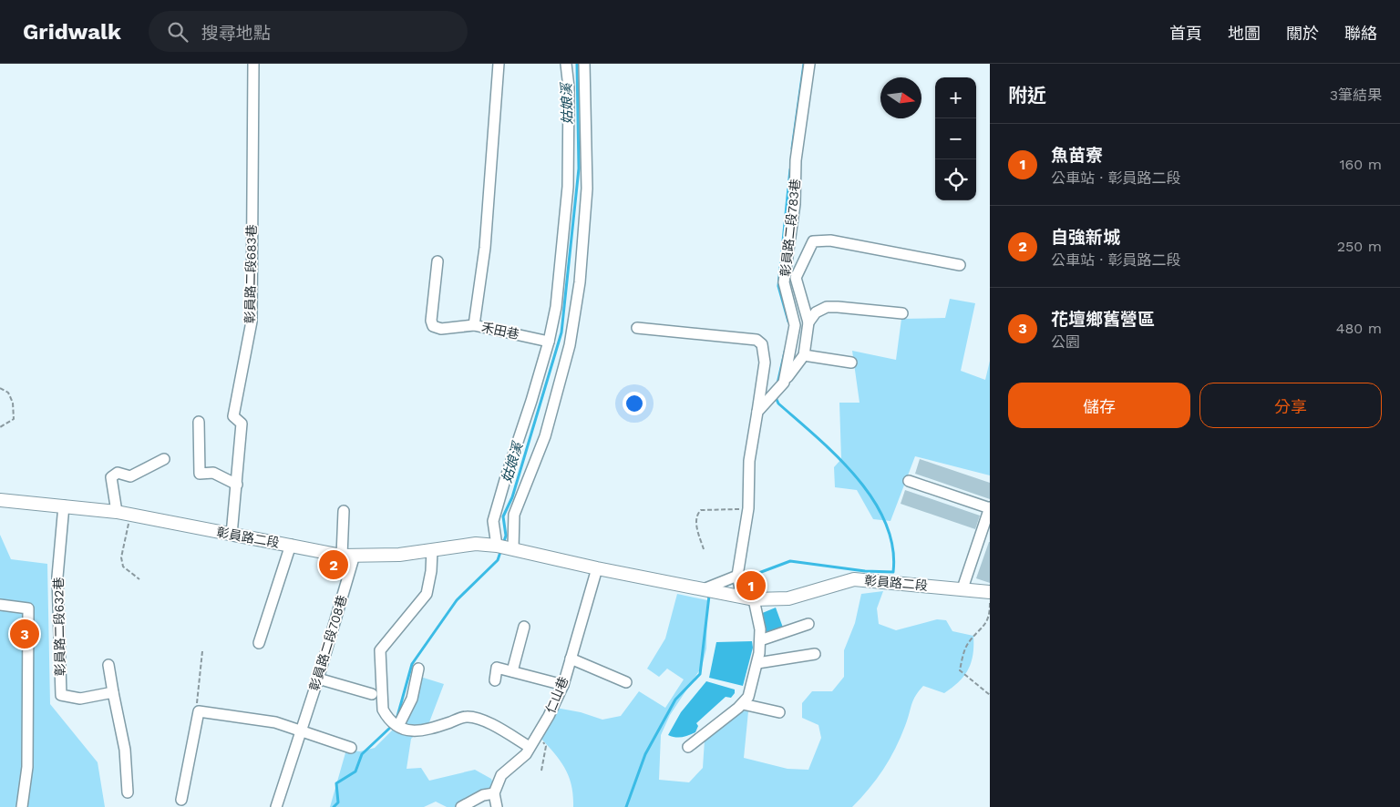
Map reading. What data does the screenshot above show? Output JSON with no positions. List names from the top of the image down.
{
  "streets": {
    "main road": ["彰員路二段"],
    "street": [
      "彰員路二段783巷",
      "彰員路二段683巷",
      "禾田巷",
      "彰員路二段632巷",
      "彰員路二段708巷",
      "仁山巷"
    ]
  },
  "crossings": [
    ["彰員路二段683巷", "彰員路二段"],
    ["彰員路二段", "彰員路二段632巷"],
    ["彰員路二段", "彰員路二段708巷"],
    ["彰員路二段", "仁山巷"]
  ],
  "water": ["姑娘溪"],
  "north": "right",
  "page": {
    "header": "Gridwalk",
    "search": "搜尋地點",
    "nav": [
      "首頁",
      "地圖",
      "關於",
      "聯絡"
    ],
    "heading": ["附近", "3筆結果"],
    "map_buttons": ["+", "−"],
    "list": [
      {
        "mark": "1",
        "name": "魚苗寮",
        "note": "公車站 · 彰員路二段",
        "value": "160 m"
      },
      {
        "mark": "2",
        "name": "自強新城",
        "note": "公車站 · 彰員路二段",
        "value": "250 m"
      },
      {
        "mark": "3",
        "name": "花壇鄉舊營區",
        "note": "公園",
        "value": "480 m"
      }
    ],
    "buttons": ["儲存", "分享"],
    "pins": ["2", "1", "3"]
  }
}
